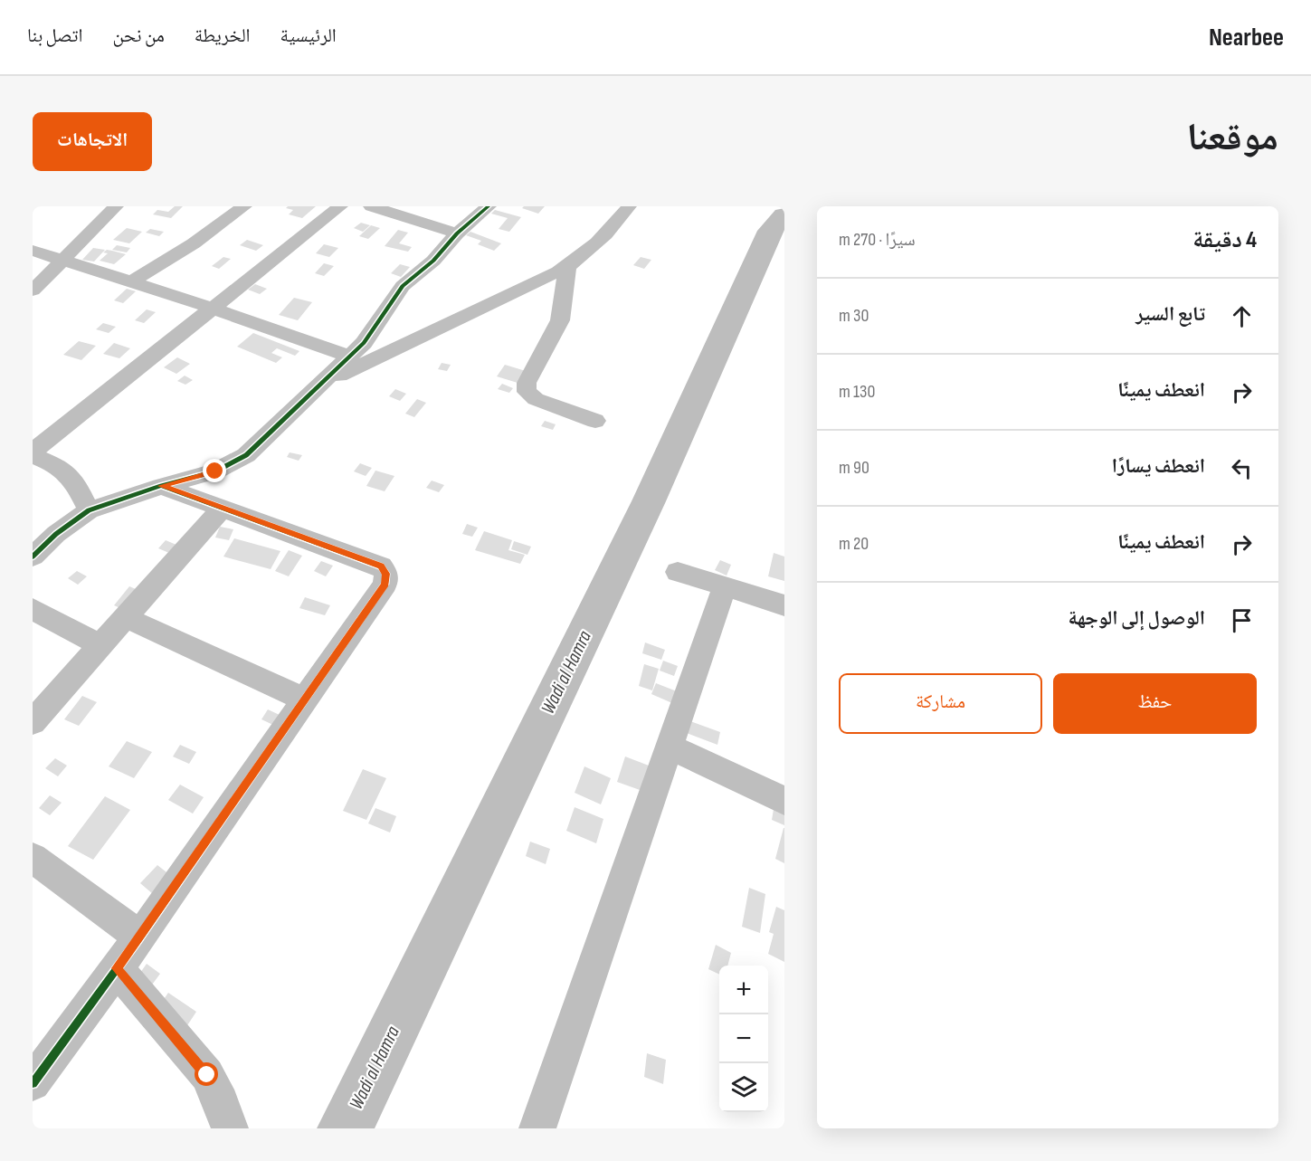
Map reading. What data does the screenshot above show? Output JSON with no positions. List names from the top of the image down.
{
  "water": ["Wadi al Hamra"],
  "page": {
    "header": "Nearbee",
    "nav": [
      "الرئيسية",
      "الخريطة",
      "من نحن",
      "اتصل بنا"
    ],
    "title": "موقعنا",
    "buttons": [
      "الاتجاهات",
      ["حفظ", "مشاركة"]
    ],
    "heading": ["4 دقيقة", "سيرًا · 270 m"],
    "list": [
      ["تابع السير", "30 m"],
      ["انعطف يمينًا", "130 m"],
      ["انعطف يسارًا", "90 m"],
      ["انعطف يمينًا", "20 m"],
      "الوصول إلى الوجهة"
    ],
    "map_buttons": ["+", "−"]
  }
}
